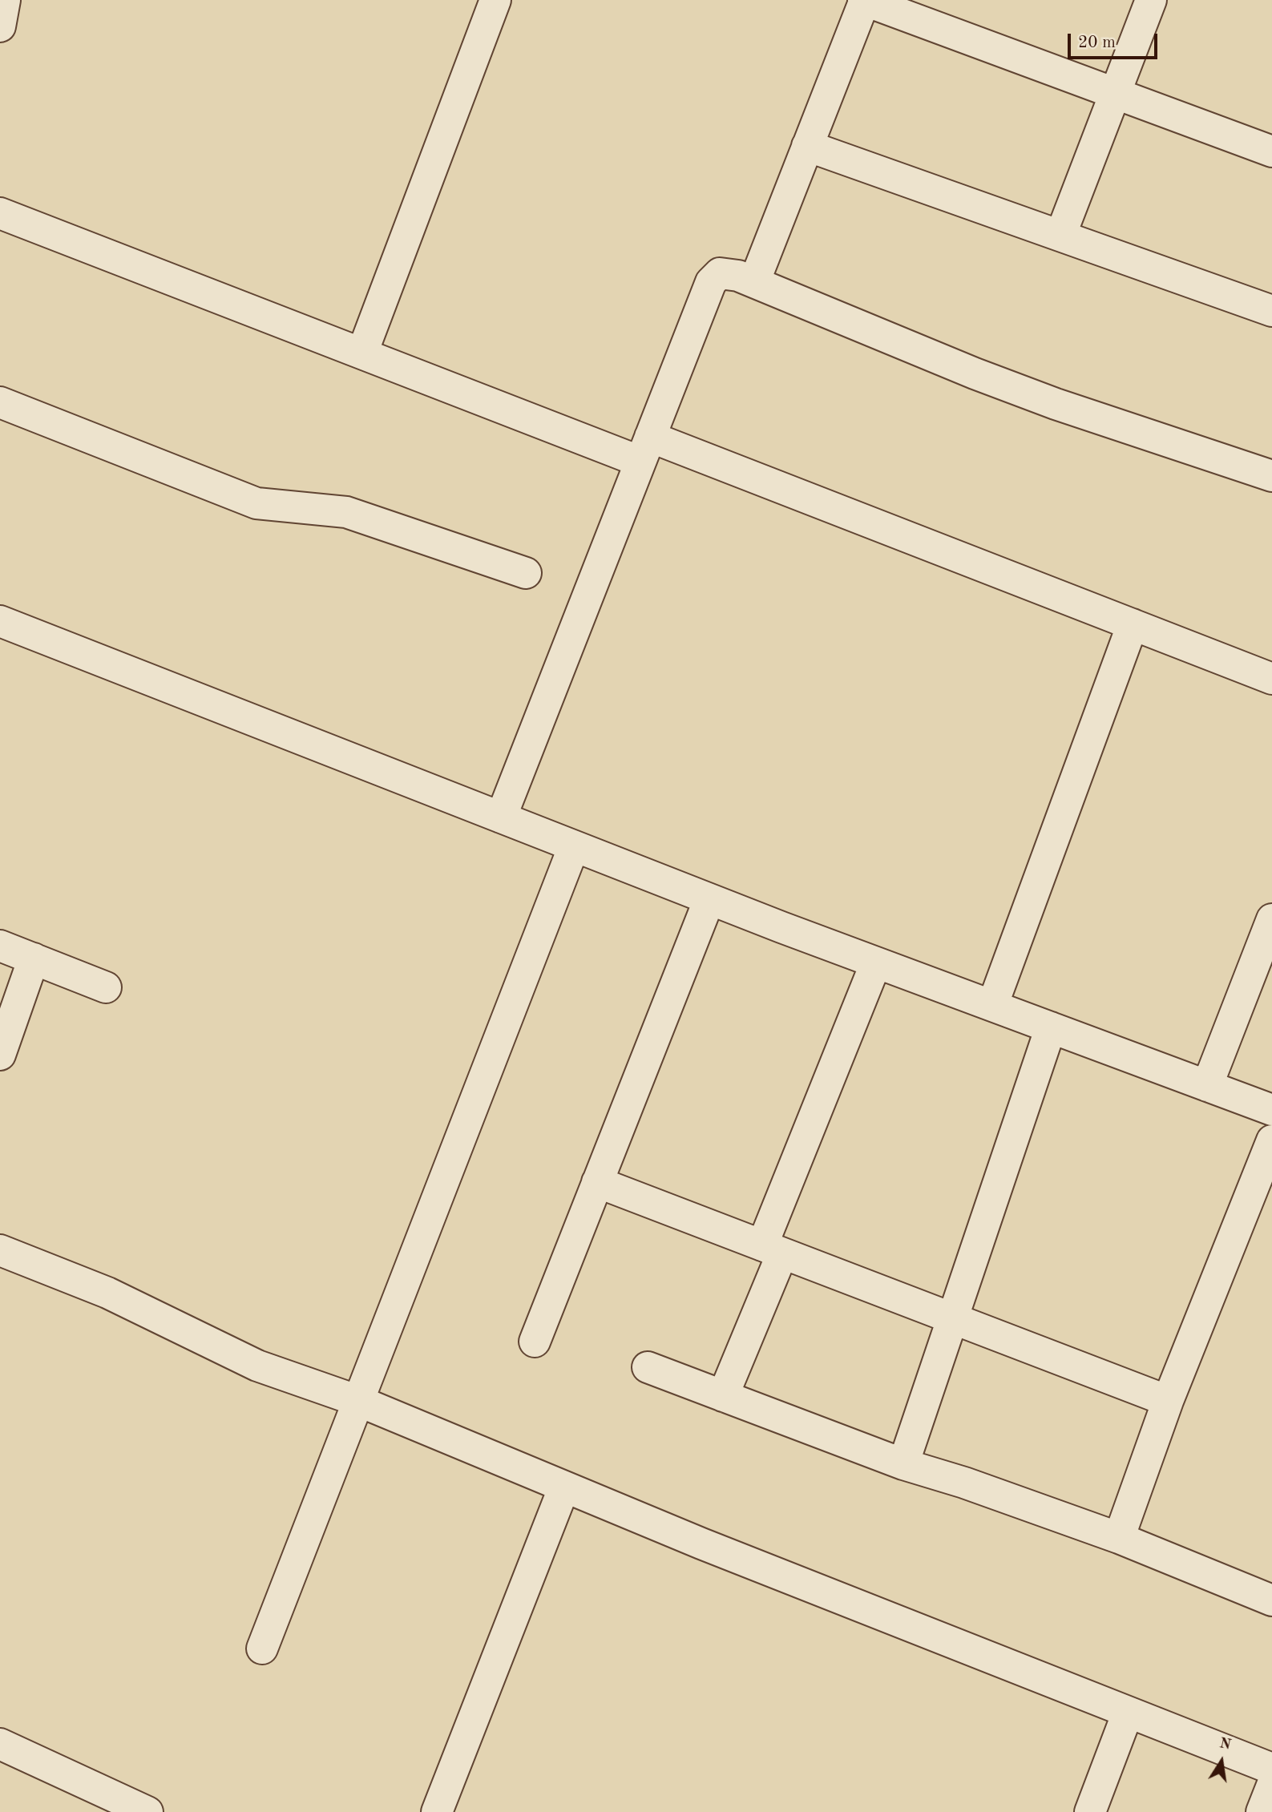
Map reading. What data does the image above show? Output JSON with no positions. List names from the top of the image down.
{
  "scale_bar": "20 m",
  "north": "top"
}
